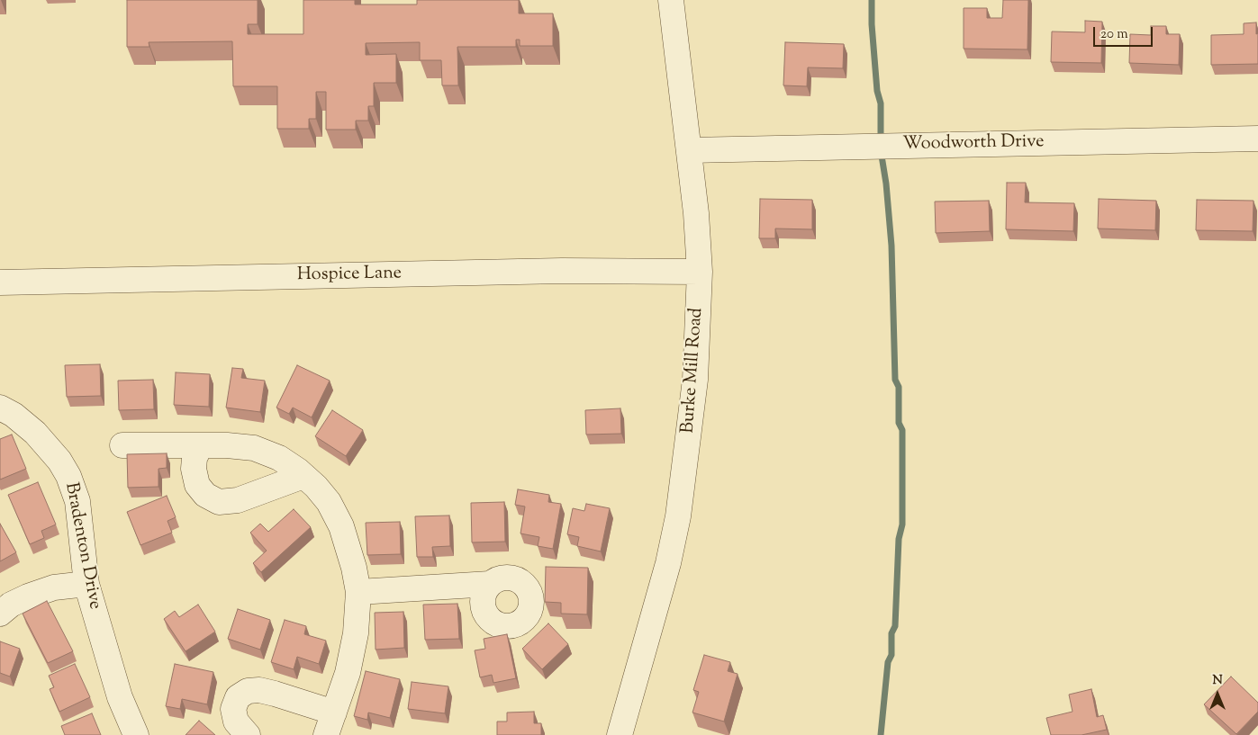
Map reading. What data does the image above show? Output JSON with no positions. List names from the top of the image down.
{
  "streets": {
    "street": [
      "Woodworth Drive",
      "Hospice Lane",
      "Burke Mill Road",
      "Bradenton Drive"
    ]
  },
  "crossings": [
    ["Woodworth Drive", "Burke Mill Road"],
    ["Hospice Lane", "Burke Mill Road"]
  ],
  "scale_bar": "20 m",
  "north": "top"
}
